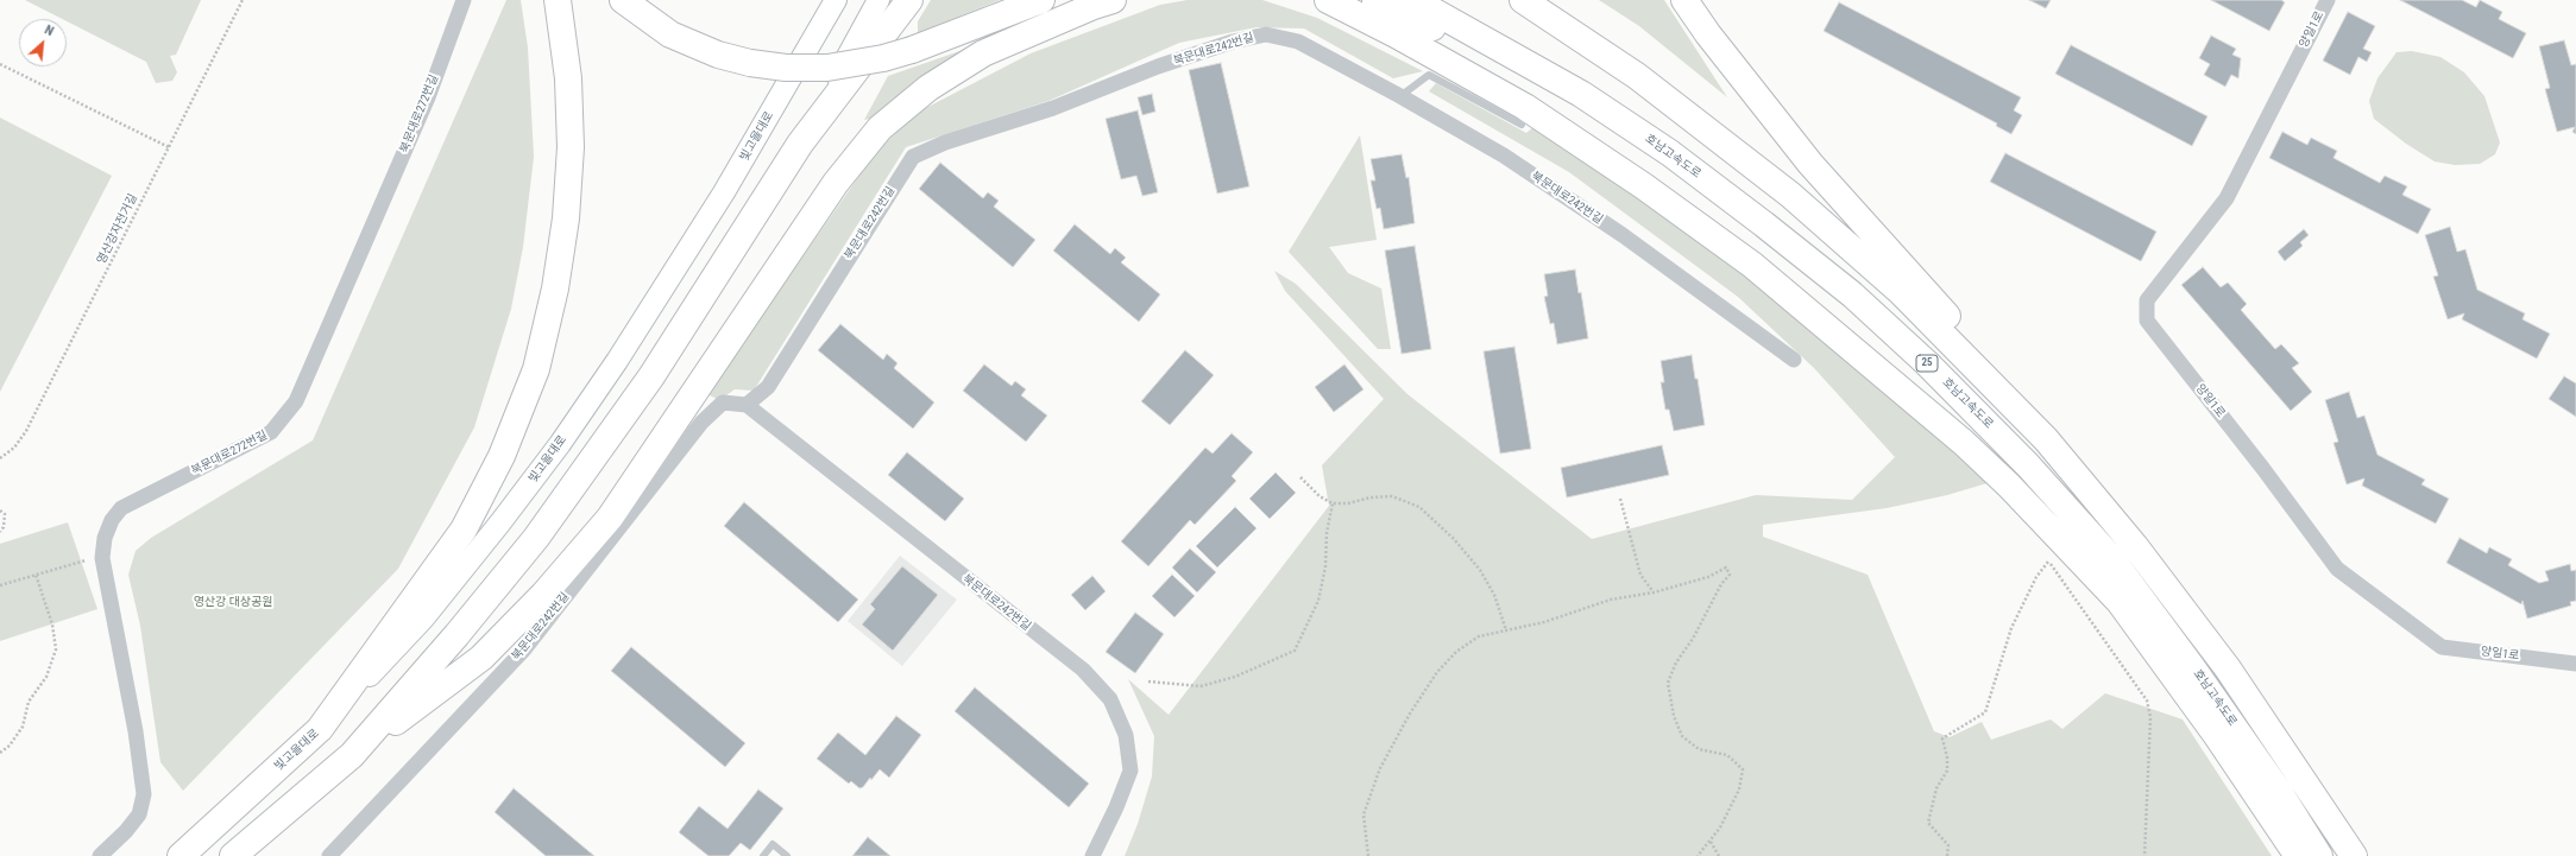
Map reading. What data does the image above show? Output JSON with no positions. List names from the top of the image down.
{
  "streets": {
    "highway": ["빛고을대로", "호남고속도로", "25"],
    "street": ["양일1로", "북문대로242번길", "북문대로272번길"],
    "path": ["영산강자전거길"]
  },
  "parks": ["영산강 대상공원"],
  "north": "top right"
}
